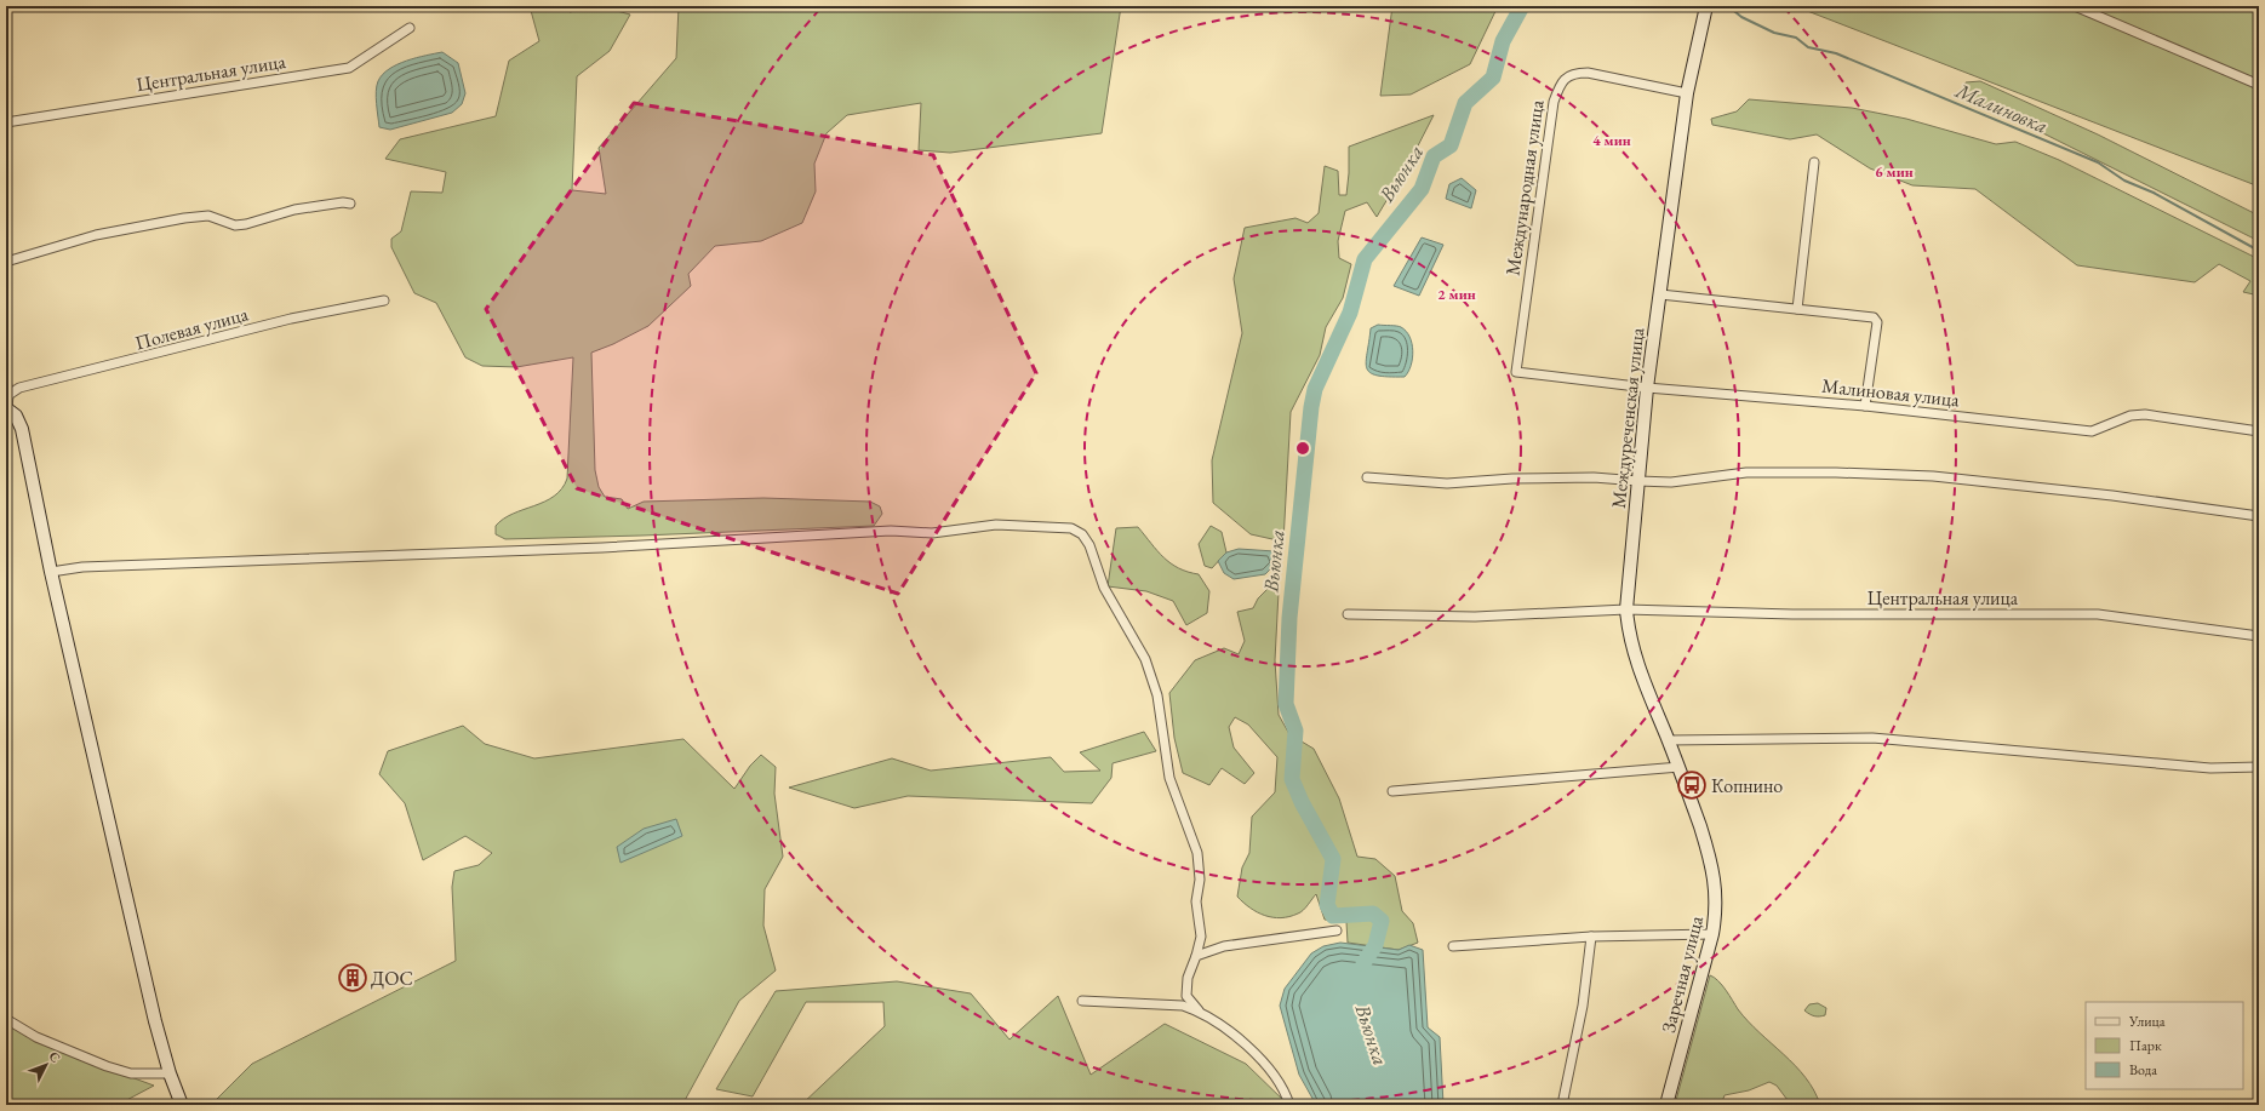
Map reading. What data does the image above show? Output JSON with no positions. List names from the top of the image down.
{
  "streets": {
    "street": [
      "Центральная улица",
      "Международная улица",
      "Полевая улица",
      "Малиновая улица",
      "Междуреченская улица",
      "Заречная улица"
    ]
  },
  "crossings": [
    ["Центральная улица", "Междуреченская улица"],
    ["Международная улица", "Малиновая улица"],
    ["Международная улица", "Междуреченская улица"],
    ["Малиновая улица", "Междуреченская улица"],
    ["Междуреченская улица", "Заречная улица"]
  ],
  "water": ["Малиновка", "Вьюнка"],
  "places": {
    "bus stop": ["Копнино"],
    "building": ["ДОС"]
  },
  "legend": ["Улица", "Парк", "Вода"],
  "north": "top right",
  "rings": ["4 мин", "6 мин", "2 мин"]
}
